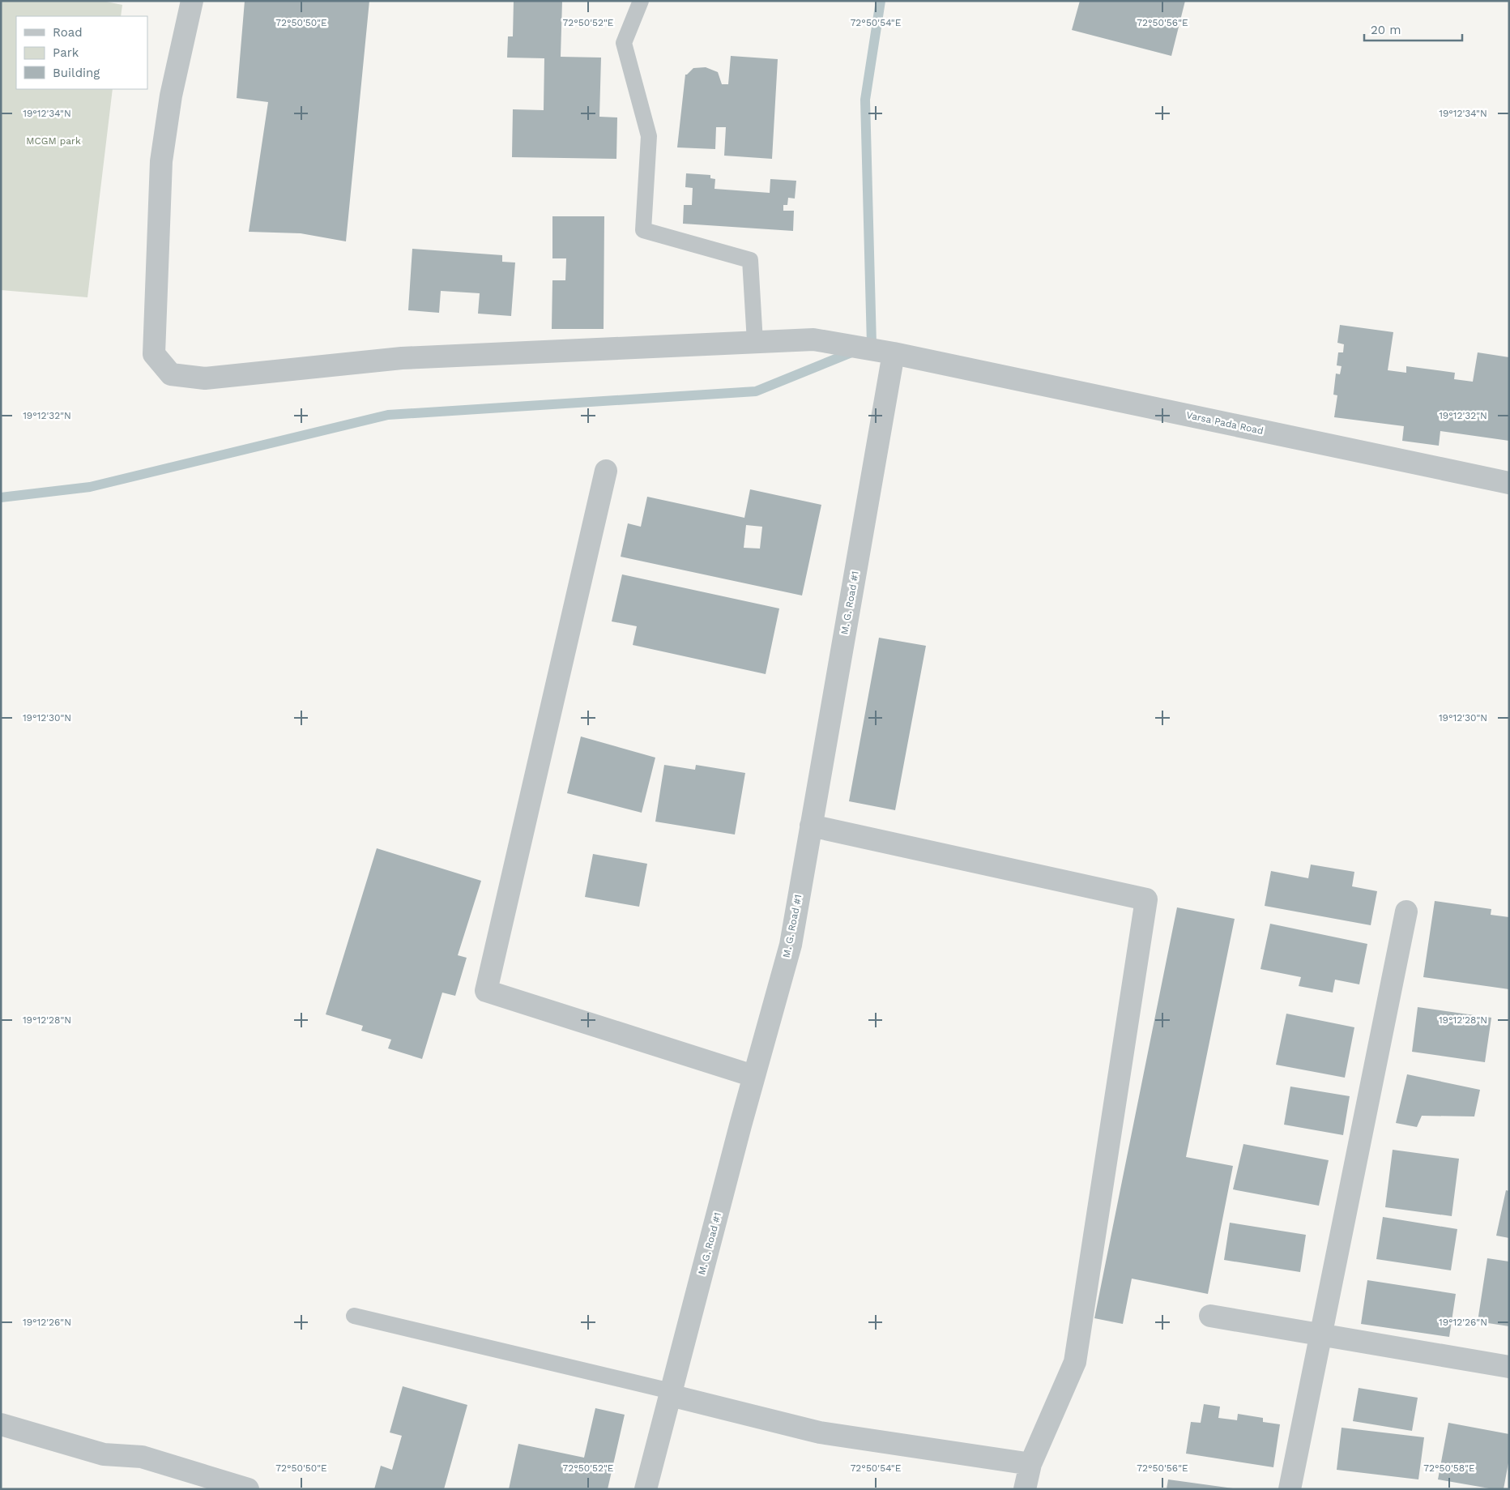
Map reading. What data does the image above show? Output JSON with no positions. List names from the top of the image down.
{
  "streets": {
    "street": ["Varsa Pada Road", "M. G. Road #1"]
  },
  "crossings": [
    ["Varsa Pada Road", "M. G. Road #1"]
  ],
  "parks": ["MCGM park"],
  "legend": ["Road", "Park", "Building"],
  "scale_bar": "20 m",
  "coordinates": [
    "72°50'50\"E",
    "72°50'52\"E",
    "72°50'54\"E",
    "72°50'56\"E",
    "19°12'34\"N",
    "19°12'32\"N",
    "19°12'30\"N",
    "19°12'28\"N",
    "19°12'26\"N",
    "72°50'58\"E"
  ]
}
